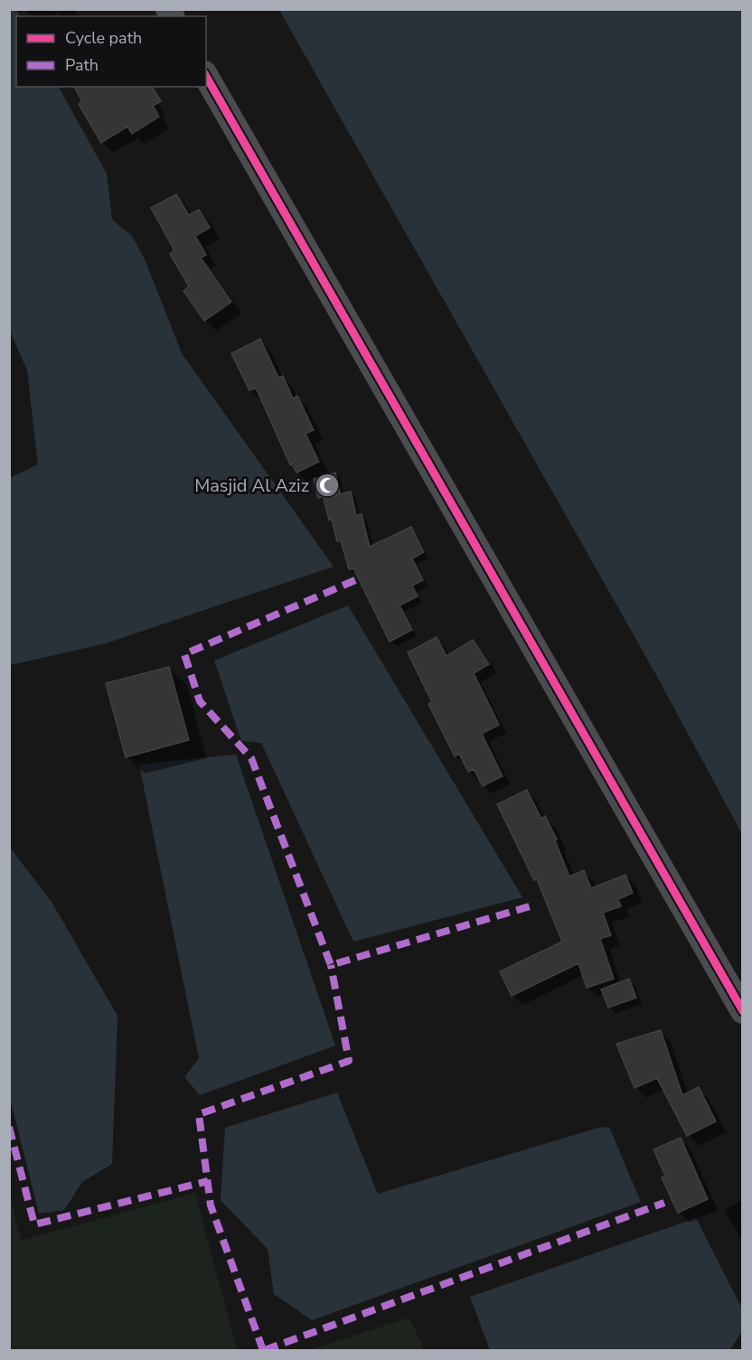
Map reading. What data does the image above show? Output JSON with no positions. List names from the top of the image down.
{
  "places": {
    "mosque": ["Masjid Al Aziz"]
  },
  "legend": ["Cycle path", "Path"]
}
